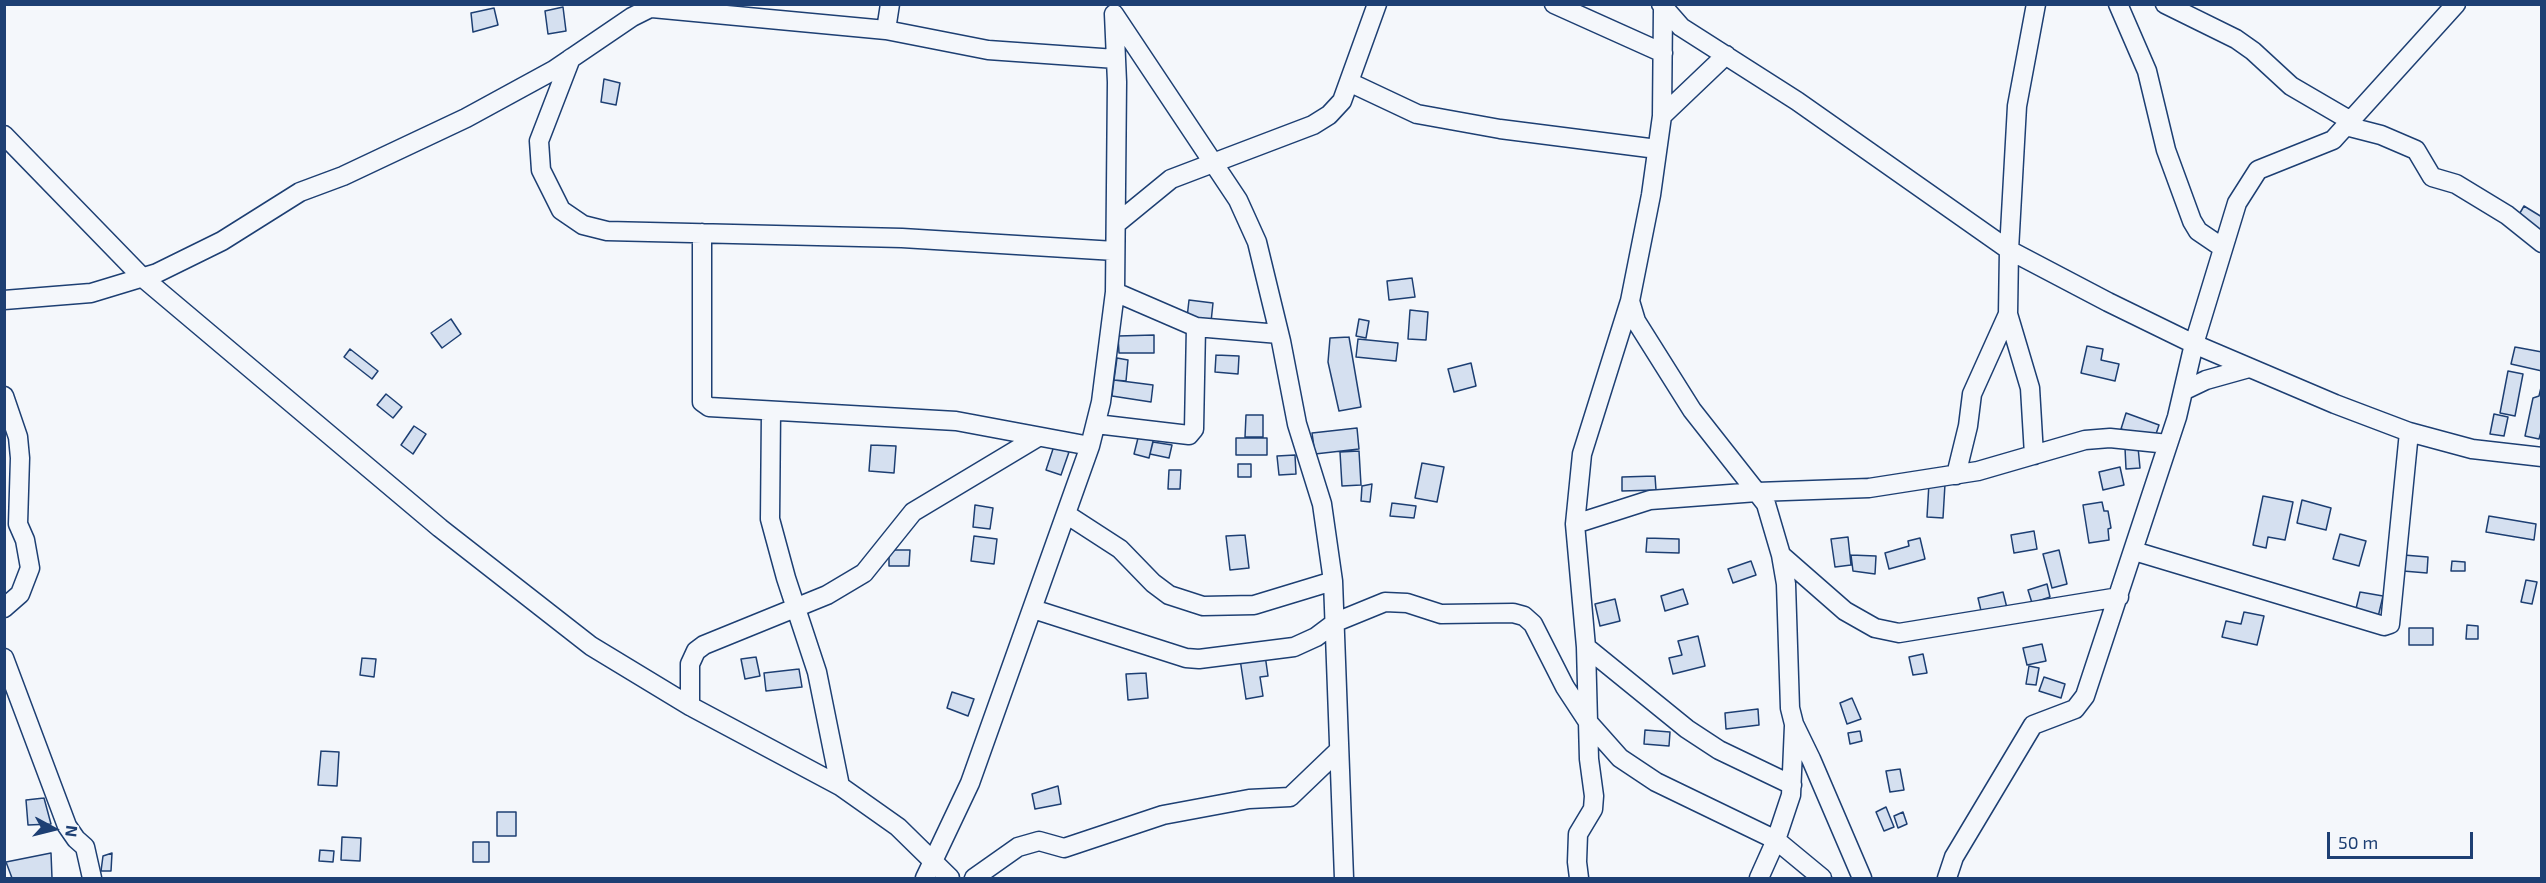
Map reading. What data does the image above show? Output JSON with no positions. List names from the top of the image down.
{
  "scale_bar": "50 m",
  "north": "right"
}
